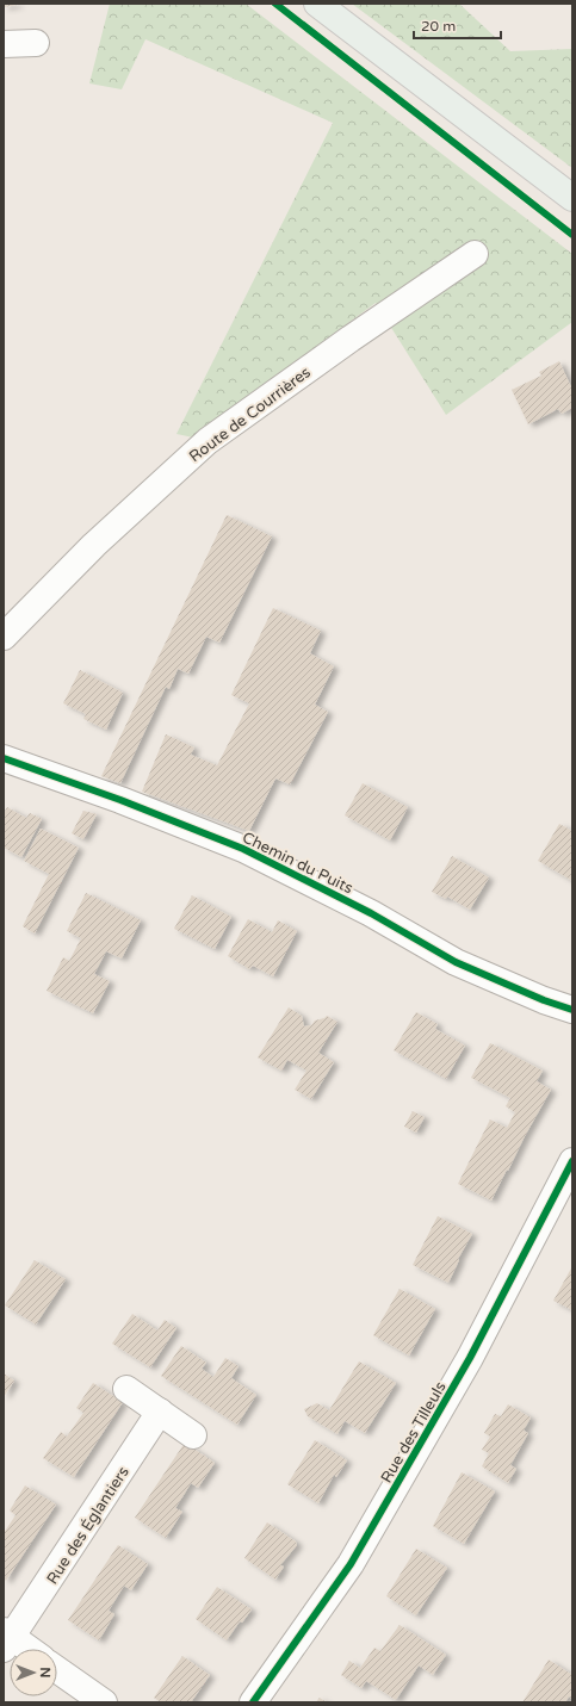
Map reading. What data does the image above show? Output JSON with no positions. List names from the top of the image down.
{
  "streets": {
    "street": [
      "Route de Courrières",
      "Chemin du Puits",
      "Rue des Tilleuls",
      "Rue des Églantiers"
    ]
  },
  "scale_bar": "20 m",
  "north": "right"
}
